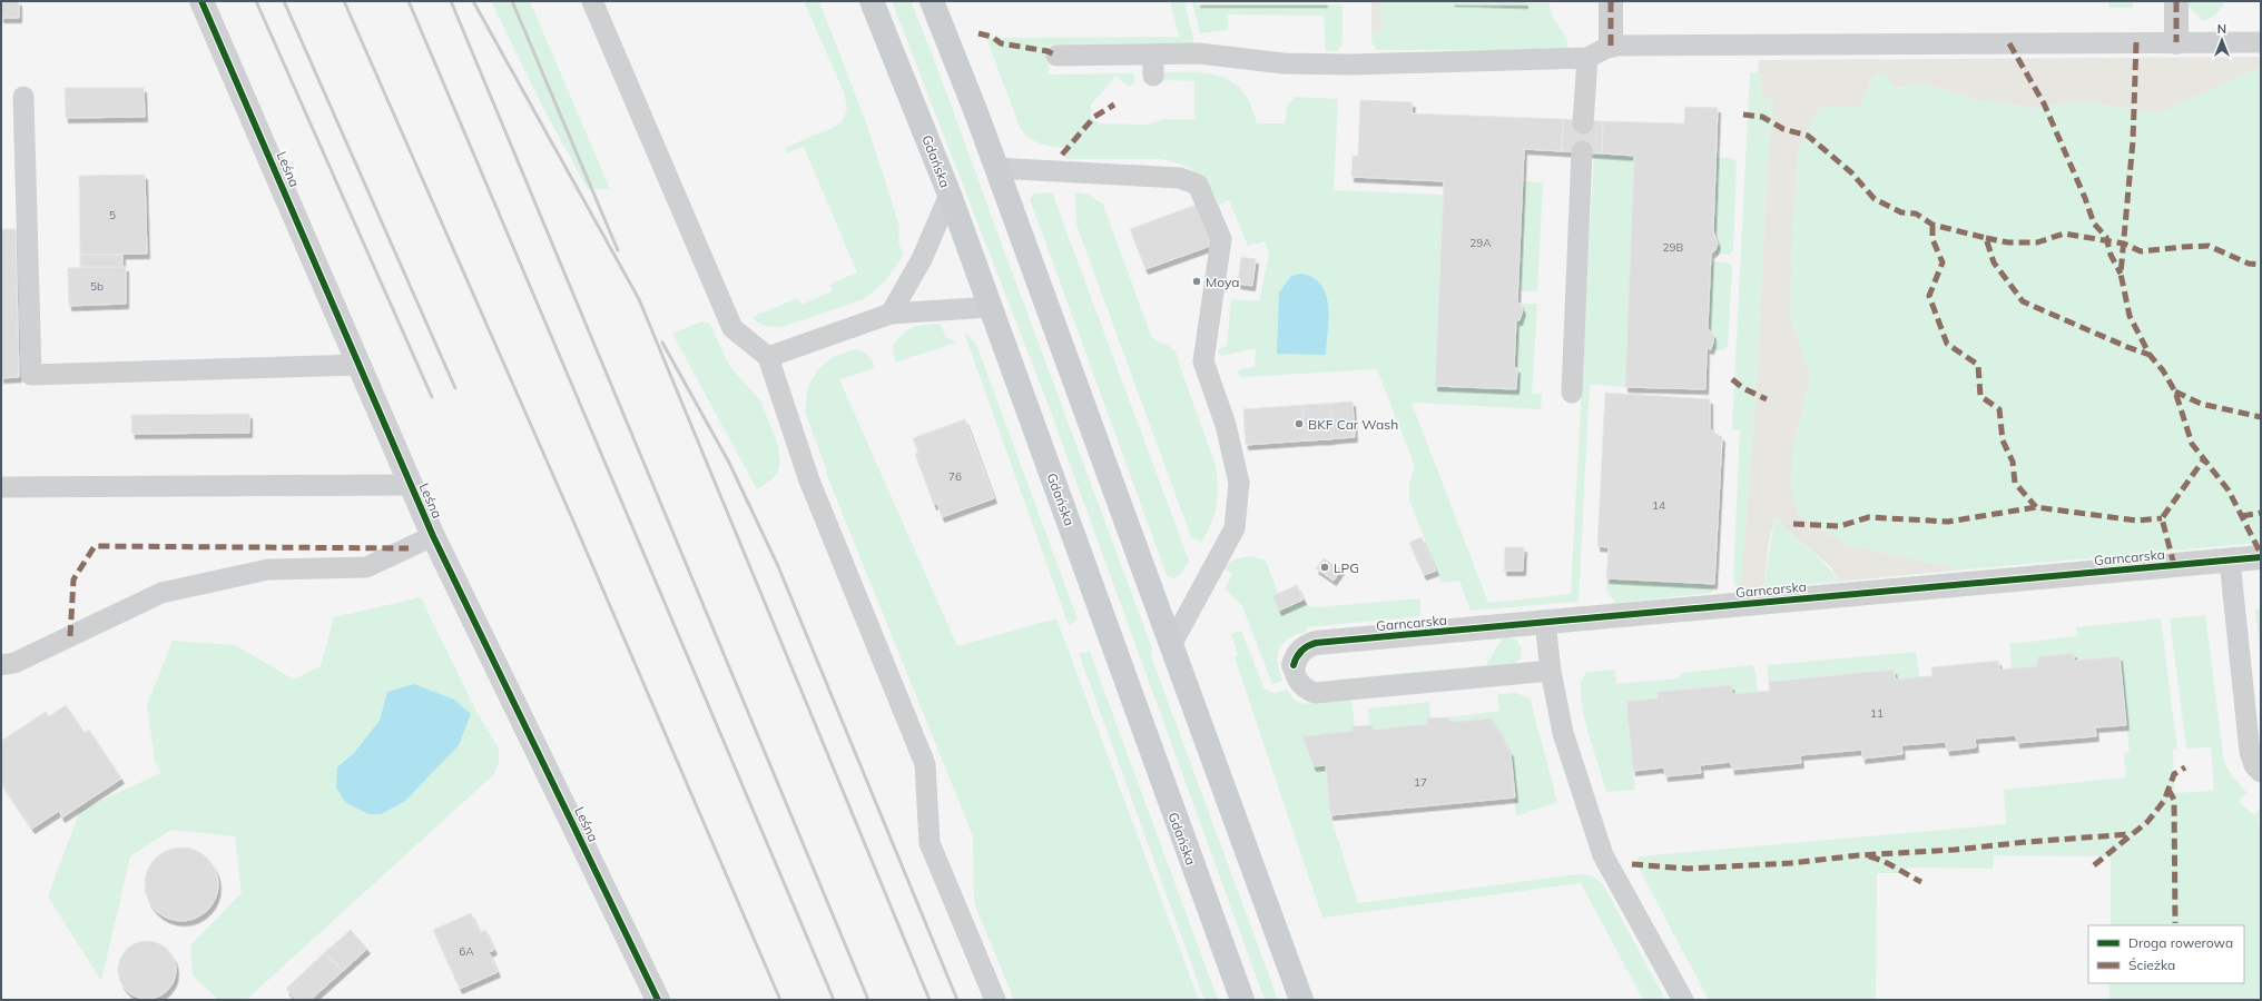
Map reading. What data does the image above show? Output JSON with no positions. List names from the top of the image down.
{
  "streets": {
    "main road": ["Gdańska"],
    "street": ["Leśna", "Garncarska"]
  },
  "places": ["Moya", "BKF Car Wash", "LPG"],
  "house_numbers": [
    "5",
    "29A",
    "29B",
    "5b",
    "76",
    "14",
    "11",
    "17",
    "6A"
  ],
  "legend": ["Droga rowerowa", "Ścieżka"],
  "north": "top"
}
